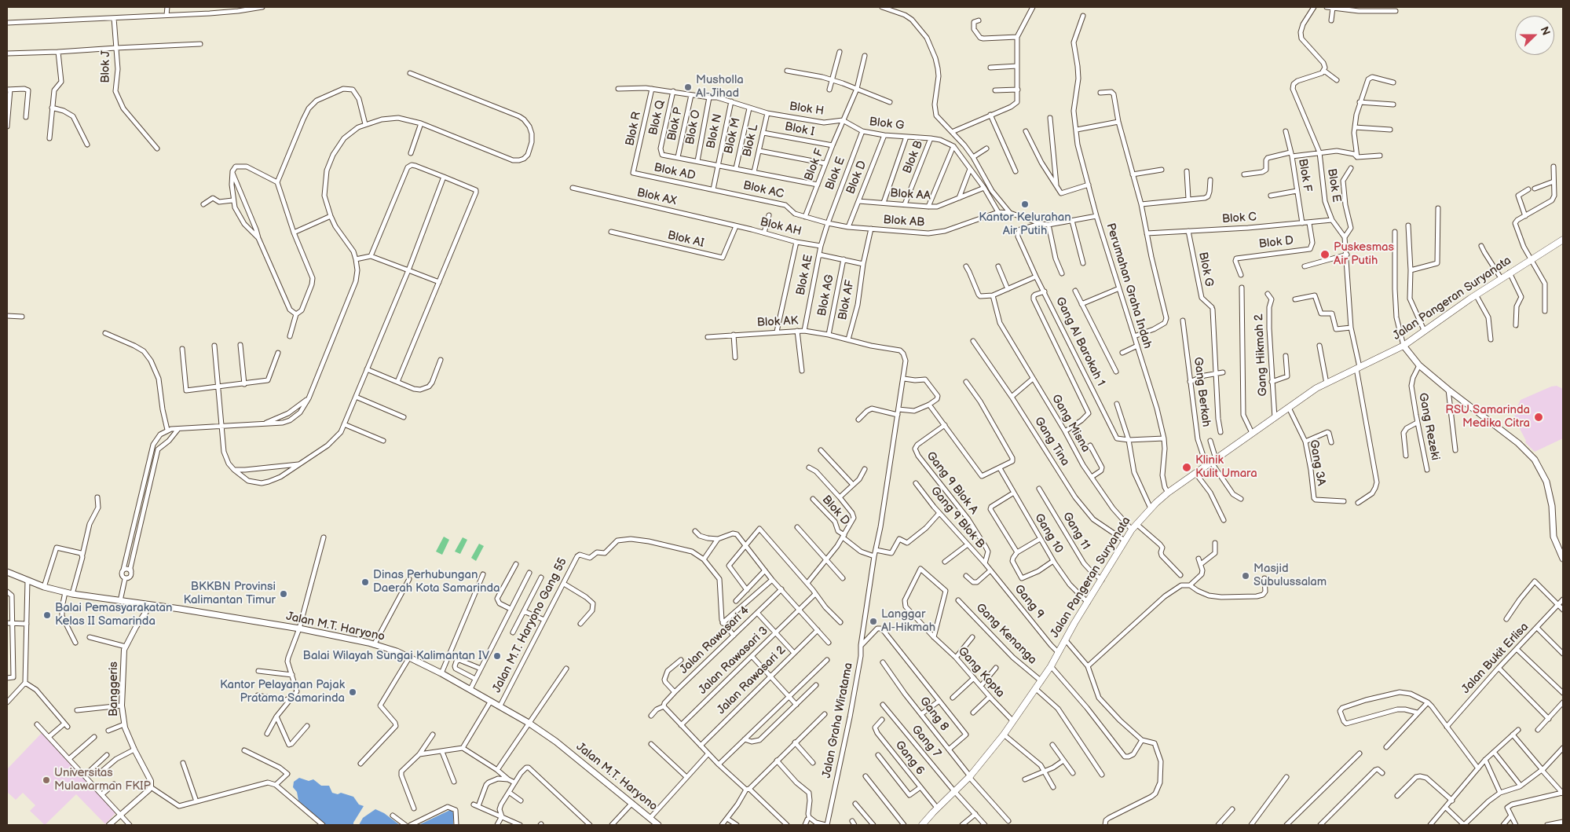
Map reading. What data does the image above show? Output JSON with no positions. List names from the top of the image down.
{
  "streets": {
    "main road": ["Jalan Pangeran Suryanata", "Jalan M.T. Haryono"],
    "street": [
      "Blok J",
      "Blok H",
      "Blok Q",
      "Blok P",
      "Blok G",
      "Blok O",
      "Blok R",
      "Blok I",
      "Blok N",
      "Blok M",
      "Blok L",
      "Blok B",
      "Blok F",
      "Blok AD",
      "Blok E",
      "Blok D",
      "Blok AC",
      "Blok AA",
      "Blok AX",
      "Blok C",
      "Blok AB",
      "Blok AH",
      "Blok AI",
      "Blok AE",
      "Perumahan Graha Indah",
      "Blok AG",
      "Blok AF",
      "Blok AK",
      "Gang Al Barokah 1",
      "Gang Hikmah 2",
      "Gang Berkah",
      "Gang Misna",
      "Gang Rezeki",
      "Gang Tina",
      "Gang 3A",
      "Gang 9 Blok A",
      "Gang 9 Blok B",
      "Gang 11",
      "Gang 10",
      "Gang 9",
      "Jalan M.T. Haryono Gang 55",
      "Gang Kenanga",
      "Jalan Rawasari 4",
      "Jalan Bukit Erlisa",
      "Jalan Rawasari 3",
      "Gang Kopta",
      "Jalan Rawasari 2",
      "Banggeris",
      "Gang 8",
      "Jalan Graha Wiratama",
      "Gang 7",
      "Gang 6"
    ]
  },
  "crossings": [
    ["Blok H", "Blok G"],
    ["Blok H", "Blok L"],
    ["Blok H", "Blok F"],
    ["Blok Q", "Blok P"],
    ["Blok G", "Blok B"],
    ["Blok G", "Blok F"],
    ["Blok G", "Blok E"],
    ["Blok G", "Blok D"],
    ["Blok G", "Blok C"],
    ["Blok R", "Blok AD"],
    ["Blok I", "Blok L"],
    ["Blok I", "Blok F"],
    ["Blok N", "Blok AD"],
    ["Blok N", "Blok AC"],
    ["Blok B", "Blok AA"],
    ["Blok F", "Blok AC"],
    ["Blok F", "Blok C"],
    ["Blok F", "Blok AB"],
    ["Blok AD", "Blok AC"],
    ["Blok E", "Blok C"],
    ["Blok E", "Blok AB"],
    ["Blok E", "Blok AE"],
    ["Blok D", "Blok AA"],
    ["Blok D", "Blok C"],
    ["Blok D", "Blok AB"],
    ["Blok D", "Jalan Graha Wiratama"],
    ["Blok AC", "Blok AB"],
    ["Blok AX", "Blok AH"],
    ["Blok AX", "Blok AI"],
    ["Blok AB", "Blok AE"],
    ["Blok AB", "Perumahan Graha Indah"],
    ["Blok AB", "Blok AF"],
    ["Blok AH", "Blok AI"],
    ["Blok AH", "Blok AE"],
    ["Blok AE", "Blok AK"],
    ["Perumahan Graha Indah", "Jalan Pangeran Suryanata"],
    ["Perumahan Graha Indah", "Gang Al Barokah 1"],
    ["Blok AG", "Blok AK"],
    ["Jalan Pangeran Suryanata", "Gang Hikmah 2"],
    ["Jalan Pangeran Suryanata", "Gang Berkah"],
    ["Jalan Pangeran Suryanata", "Gang Misna"],
    ["Jalan Pangeran Suryanata", "Gang Tina"],
    ["Jalan Pangeran Suryanata", "Gang 3A"],
    ["Jalan Pangeran Suryanata", "Gang 11"],
    ["Jalan Pangeran Suryanata", "Gang 10"],
    ["Jalan Pangeran Suryanata", "Gang 9"],
    ["Jalan Pangeran Suryanata", "Gang Kenanga"],
    ["Jalan Pangeran Suryanata", "Gang Kopta"],
    ["Jalan Pangeran Suryanata", "Gang 8"],
    ["Jalan Pangeran Suryanata", "Gang 7"],
    ["Jalan Pangeran Suryanata", "Gang 6"],
    ["Blok AF", "Blok AK"],
    ["Gang 9 Blok A", "Gang 9 Blok B"],
    ["Gang 9 Blok A", "Gang 9"],
    ["Gang 9 Blok B", "Gang 9"],
    ["Jalan M.T. Haryono Gang 55", "Jalan M.T. Haryono"],
    ["Jalan M.T. Haryono", "Banggeris"],
    ["Gang 8", "Jalan Graha Wiratama"]
  ],
  "places": [
    "Musholla Al-Jihad",
    "Kantor Kelurahan Air Putih",
    "Puskesmas Air Putih",
    "RSU Samarinda Medika Citra",
    "Klinik Kulit Umara",
    "Masjid Subulussalam",
    "Dinas Perhubungan Daerah Kota Samarinda",
    "BKKBN Provinsi Kalimantan Timur",
    "Balai Pemasyarakatan Kelas II Samarinda",
    "Langgar Al-Hikmah",
    "Balai Wilayah Sungai Kalimantan IV",
    "Kantor Pelayanan Pajak Pratama Samarinda",
    "Universitas Mulawarman FKIP"
  ],
  "north": "right"
}
